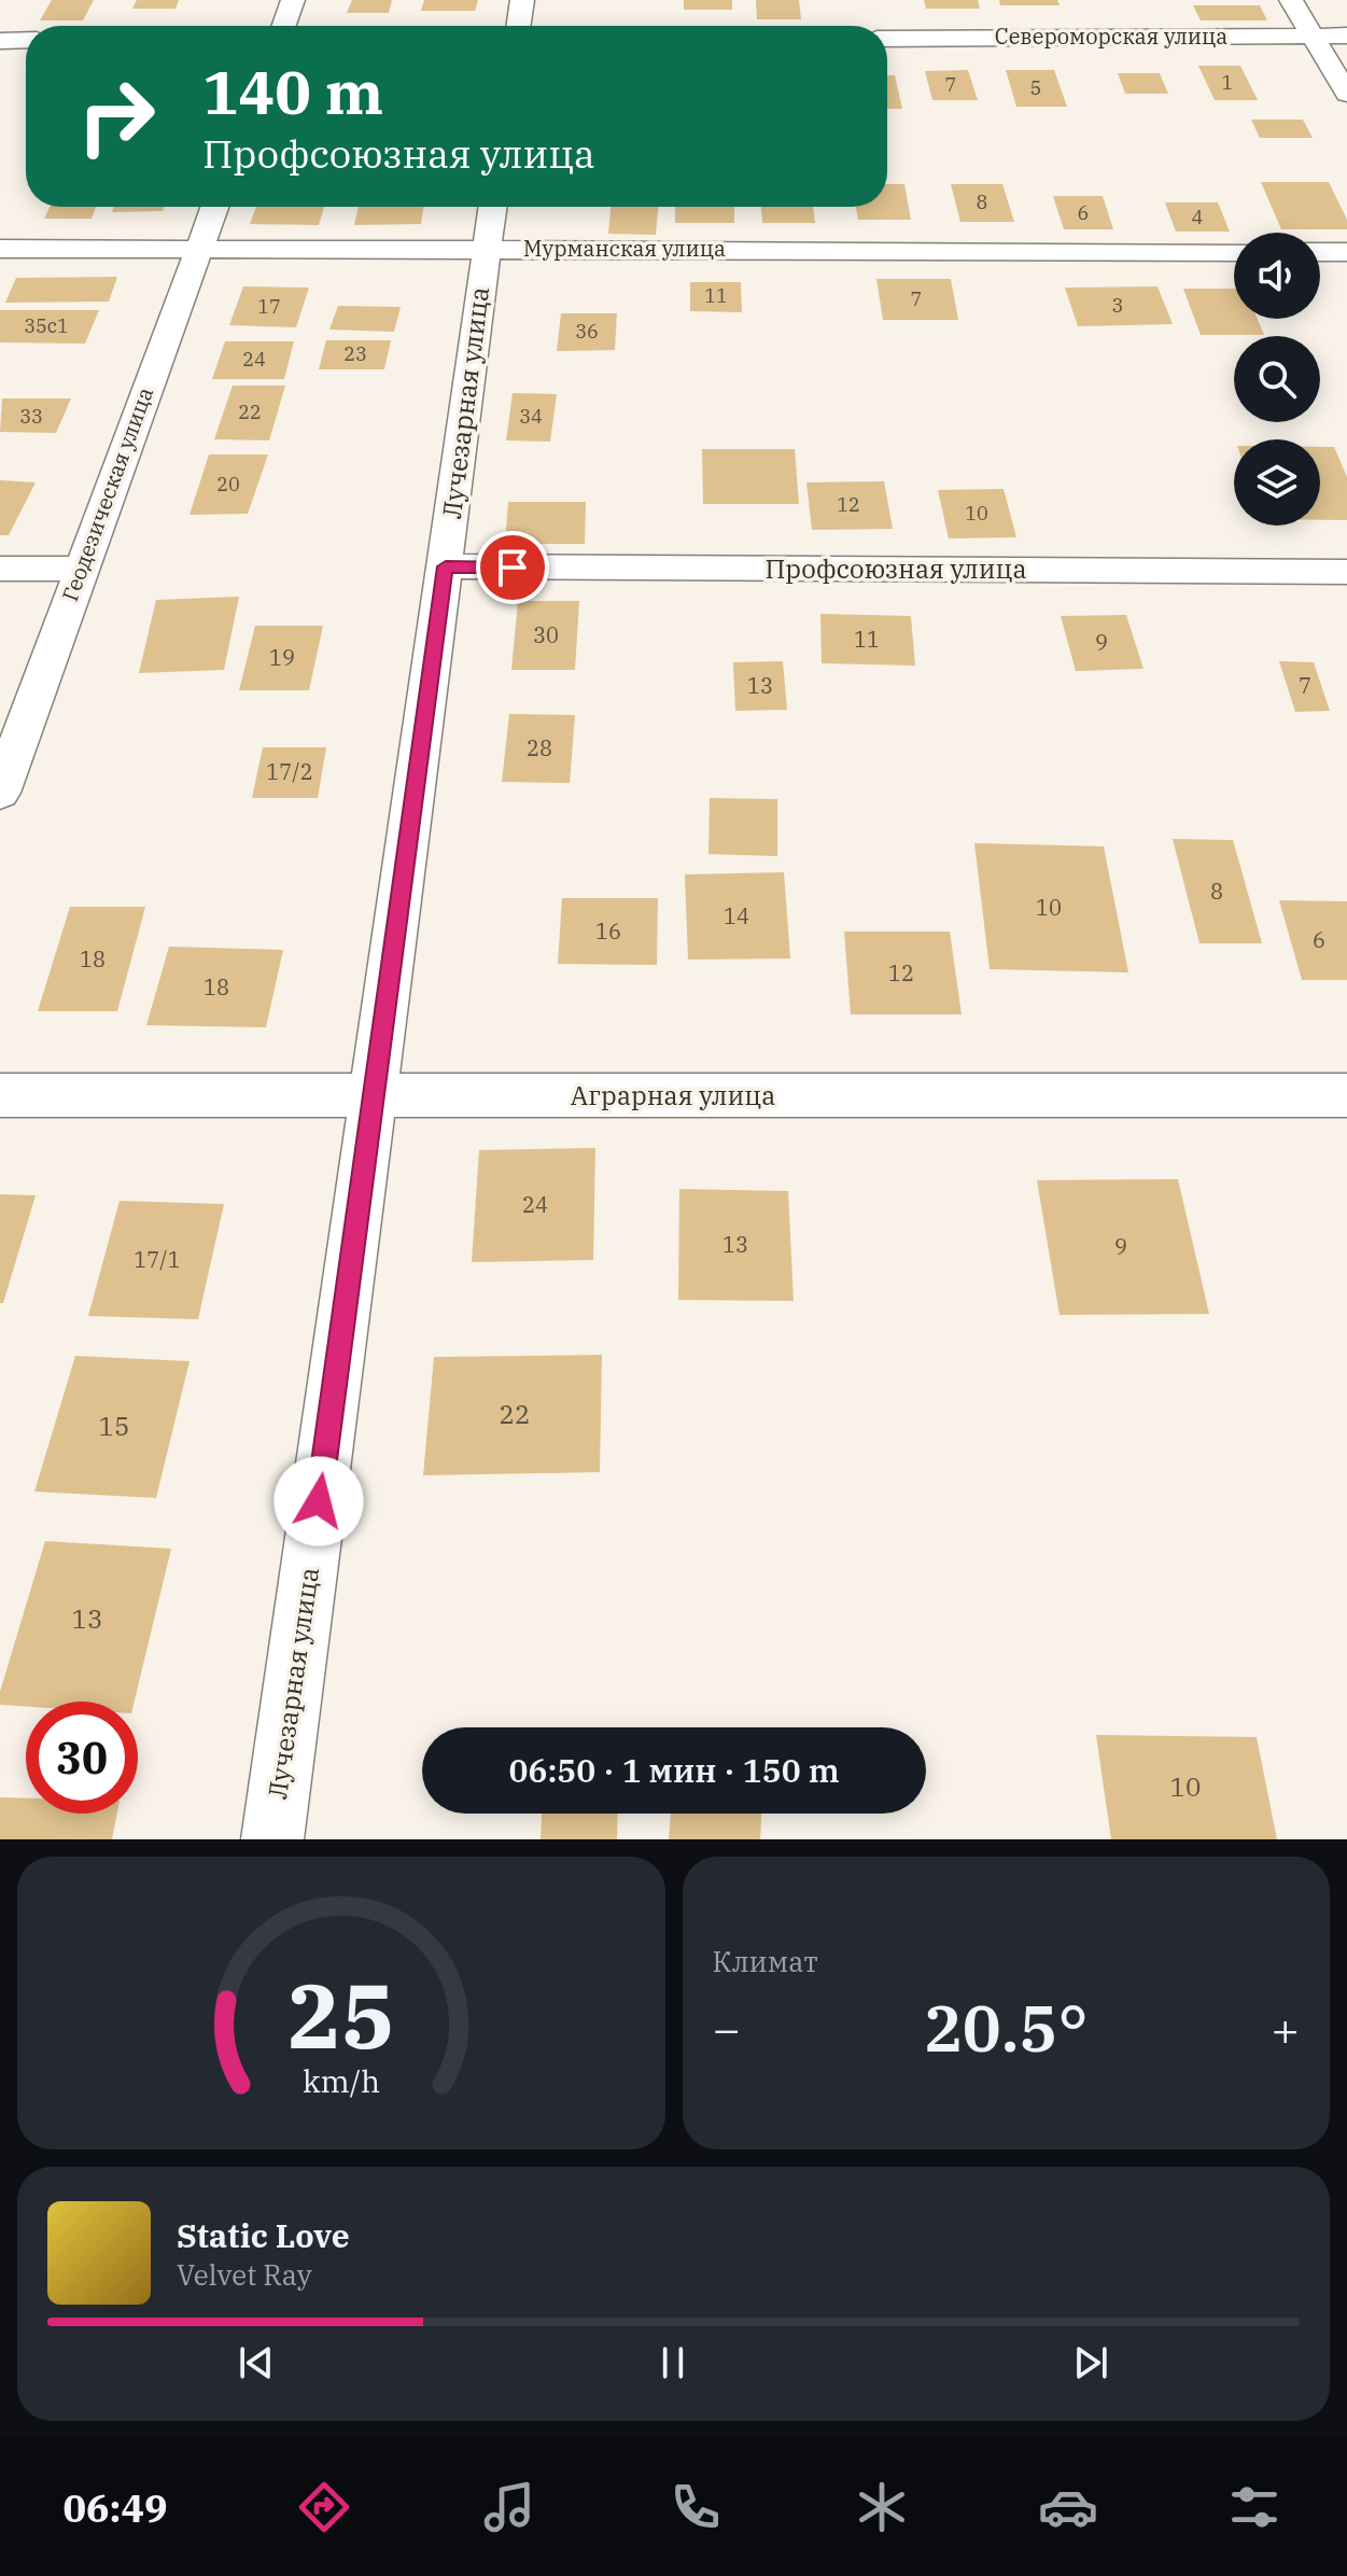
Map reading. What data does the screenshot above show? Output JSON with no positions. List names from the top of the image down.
{
  "streets": {
    "street": [
      "Североморская улица",
      "Мурманская улица",
      "Лучезарная улица",
      "Геодезическая улица",
      "Профсоюзная улица",
      "Аграрная улица"
    ]
  },
  "crossings": [
    ["Мурманская улица", "Лучезарная улица"],
    ["Мурманская улица", "Геодезическая улица"],
    ["Лучезарная улица", "Профсоюзная улица"],
    ["Лучезарная улица", "Аграрная улица"]
  ],
  "house_numbers": [
    "1",
    "7",
    "5",
    "8",
    "6",
    "4",
    "11",
    "7",
    "3",
    "17",
    "35с1",
    "36",
    "23",
    "24",
    "22",
    "33",
    "34",
    "20",
    "12",
    "10",
    "30",
    "11",
    "9",
    "19",
    "13",
    "7",
    "28",
    "17/2",
    "8",
    "10",
    "14",
    "16",
    "6",
    "18",
    "12",
    "18",
    "24",
    "13",
    "9",
    "17/1",
    "22",
    "15",
    "13",
    "10"
  ],
  "page": {
    "turn": ["140 m", "Профсоюзная улица"],
    "limit": "30",
    "trip": "06:50 · 1 мин · 150 m",
    "tile": "Климат",
    "heat": ["−", "20.5°", "+"],
    "song": ["Static Love", "Velvet Ray"],
    "tabs": "06:49",
    "gauge": ["25", "km/h"]
  }
}
